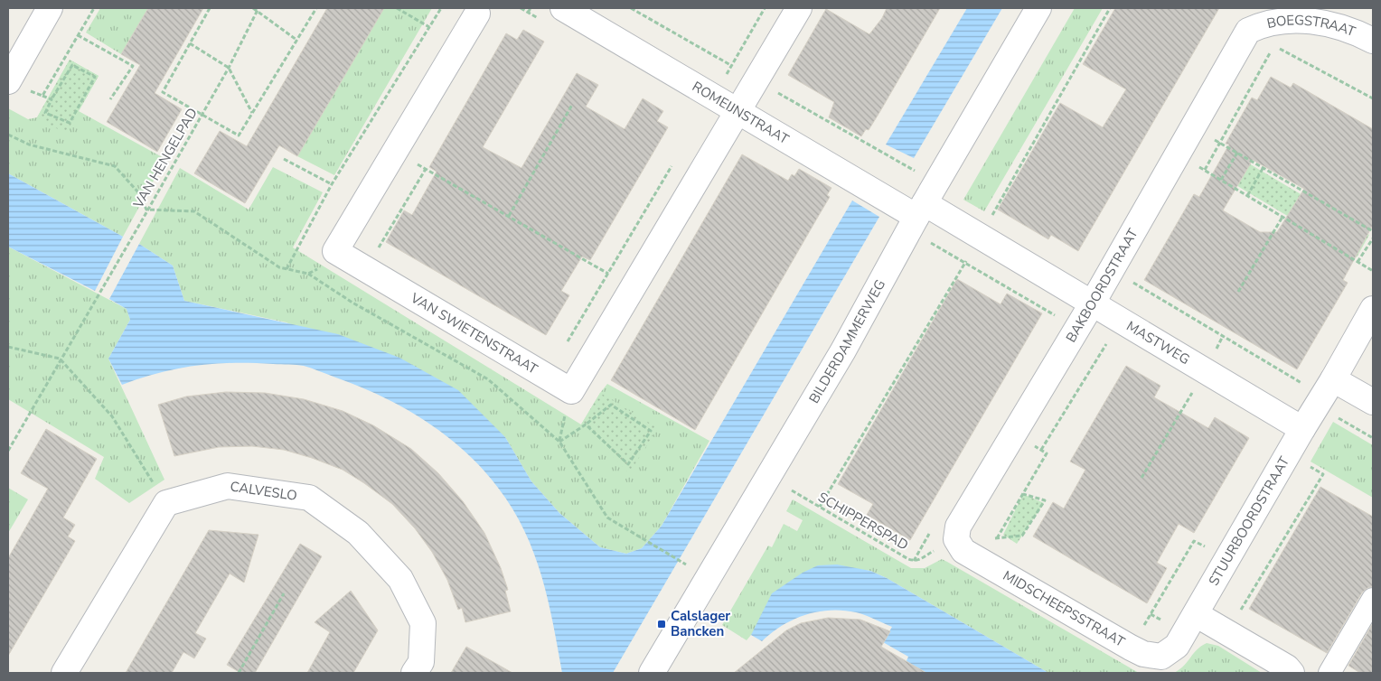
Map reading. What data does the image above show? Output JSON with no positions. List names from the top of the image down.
{
  "streets": {
    "street": [
      "BOEGSTRAAT",
      "ROMEIJNSTRAAT",
      "BAKBOORDSTRAAT",
      "VAN SWIETENSTRAAT",
      "BILDERDAMMERWEG",
      "MASTWEG",
      "CALVESLO",
      "STUURBOORDSTRAAT",
      "MIDSCHEEPSSTRAAT"
    ],
    "path": ["VAN HENGELPAD", "SCHIPPERSPAD"]
  },
  "crossings": [
    ["BOEGSTRAAT", "BAKBOORDSTRAAT"],
    ["ROMEIJNSTRAAT", "VAN SWIETENSTRAAT"],
    ["ROMEIJNSTRAAT", "BILDERDAMMERWEG"],
    ["ROMEIJNSTRAAT", "MASTWEG"],
    ["BAKBOORDSTRAAT", "MASTWEG"],
    ["BAKBOORDSTRAAT", "SCHIPPERSPAD"],
    ["BAKBOORDSTRAAT", "MIDSCHEEPSSTRAAT"],
    ["BILDERDAMMERWEG", "MASTWEG"],
    ["MASTWEG", "STUURBOORDSTRAAT"],
    ["SCHIPPERSPAD", "MIDSCHEEPSSTRAAT"],
    ["STUURBOORDSTRAAT", "MIDSCHEEPSSTRAAT"]
  ],
  "places": {
    "transit": ["Calslager Bancken"]
  }
}
